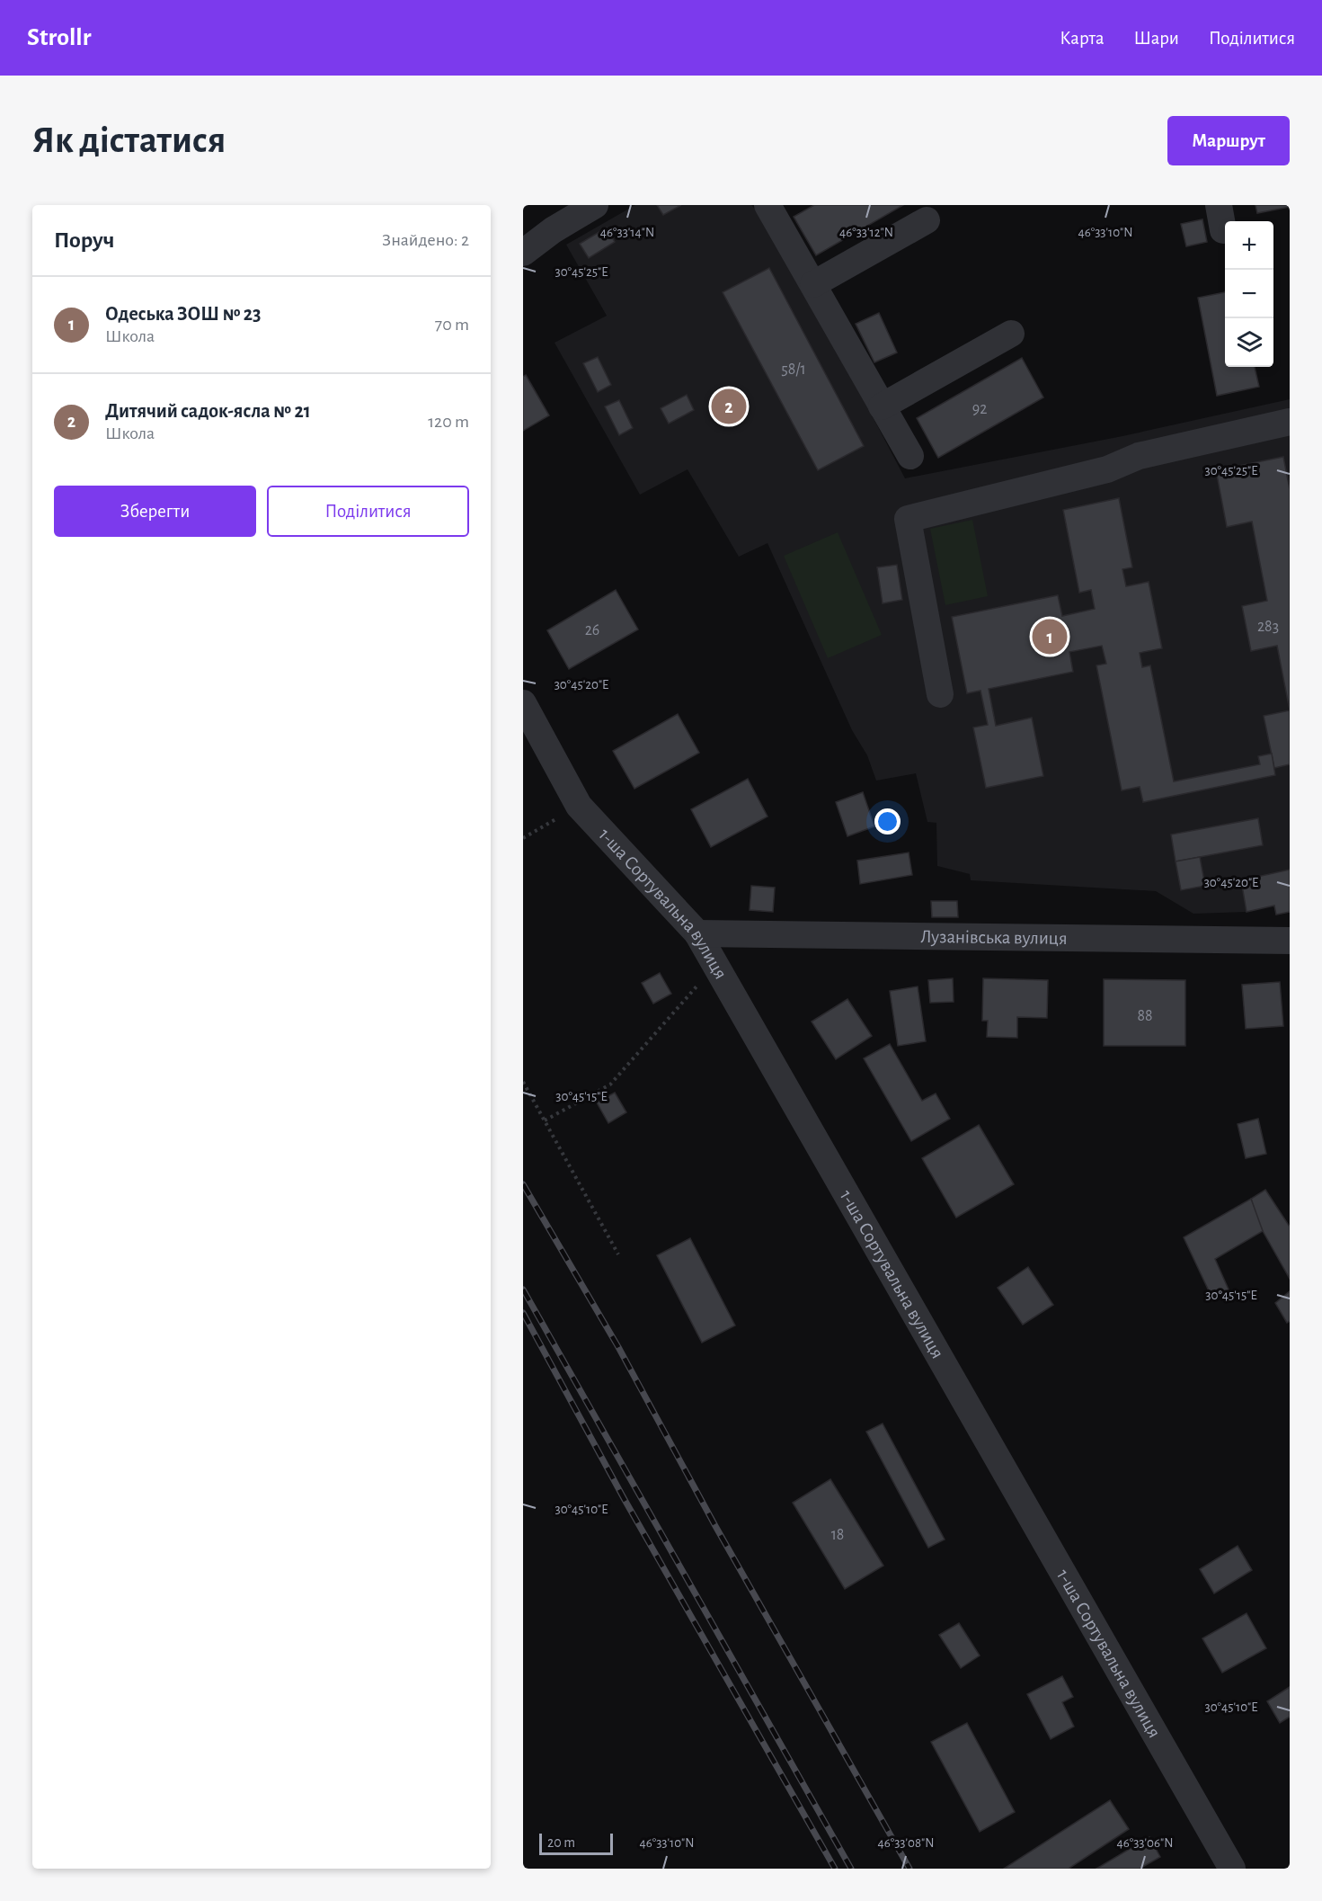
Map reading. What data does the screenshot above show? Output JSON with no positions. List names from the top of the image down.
{
  "streets": {
    "street": ["1-ша Сортувальна вулиця", "Лузанівська вулиця"]
  },
  "crossings": [
    ["1-ша Сортувальна вулиця", "Лузанівська вулиця"]
  ],
  "house_numbers": [
    "58/1",
    "92",
    "283",
    "26",
    "88",
    "18"
  ],
  "scale_bar": "20 m",
  "page": {
    "header": "Strollr",
    "nav": ["Карта", "Шари", "Поділитися"],
    "buttons": [
      "Маршрут",
      ["Зберегти", "Поділитися"]
    ],
    "title": "Як дістатися",
    "heading": ["Поруч", "Знайдено: 2"],
    "map_buttons": ["+", "−"],
    "list": [
      {
        "mark": "1",
        "name": "Одеська ЗОШ № 23",
        "note": "Школа",
        "value": "70 m"
      },
      {
        "mark": "2",
        "name": "Дитячий садок-ясла № 21",
        "note": "Школа",
        "value": "120 m"
      }
    ],
    "pins": ["2", "1"],
    "scale": "20 m"
  },
  "coordinates": [
    "46°33'14\"N",
    "46°33'12\"N",
    "46°33'10\"N",
    "30°45'25\"E",
    "30°45'20\"E",
    "30°45'15\"E",
    "30°45'10\"E",
    "46°33'08\"N",
    "46°33'06\"N"
  ]
}
